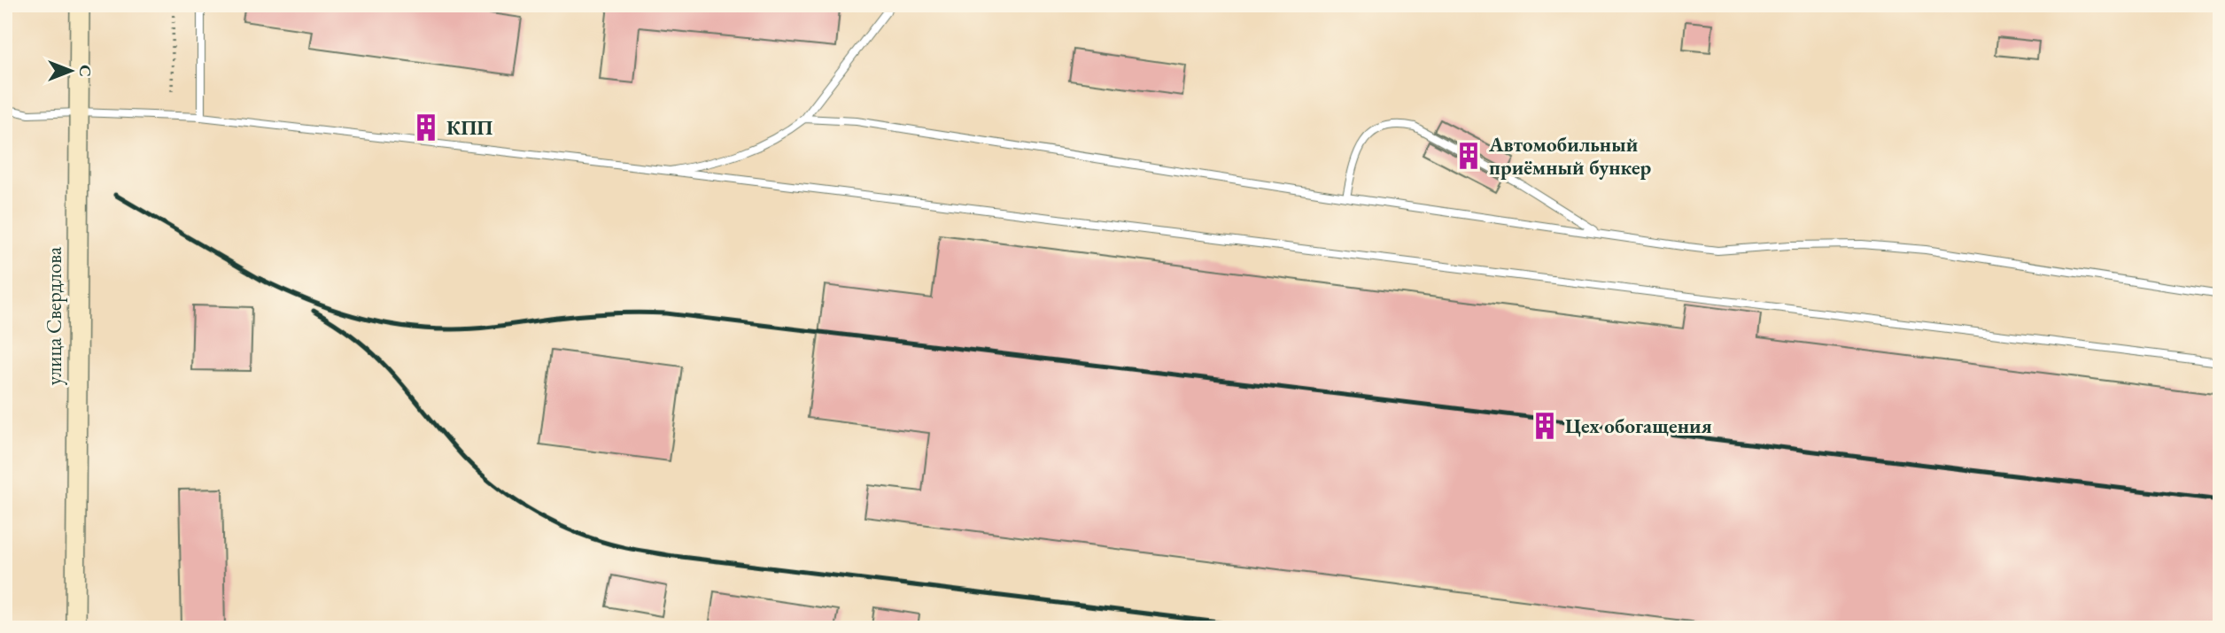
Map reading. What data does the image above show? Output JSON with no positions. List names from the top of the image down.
{
  "streets": {
    "main road": ["улица Свердлова"]
  },
  "places": {
    "building": ["КПП", "Автомобильный приёмный бункер", "Цех обогащения"]
  },
  "north": "right"
}
